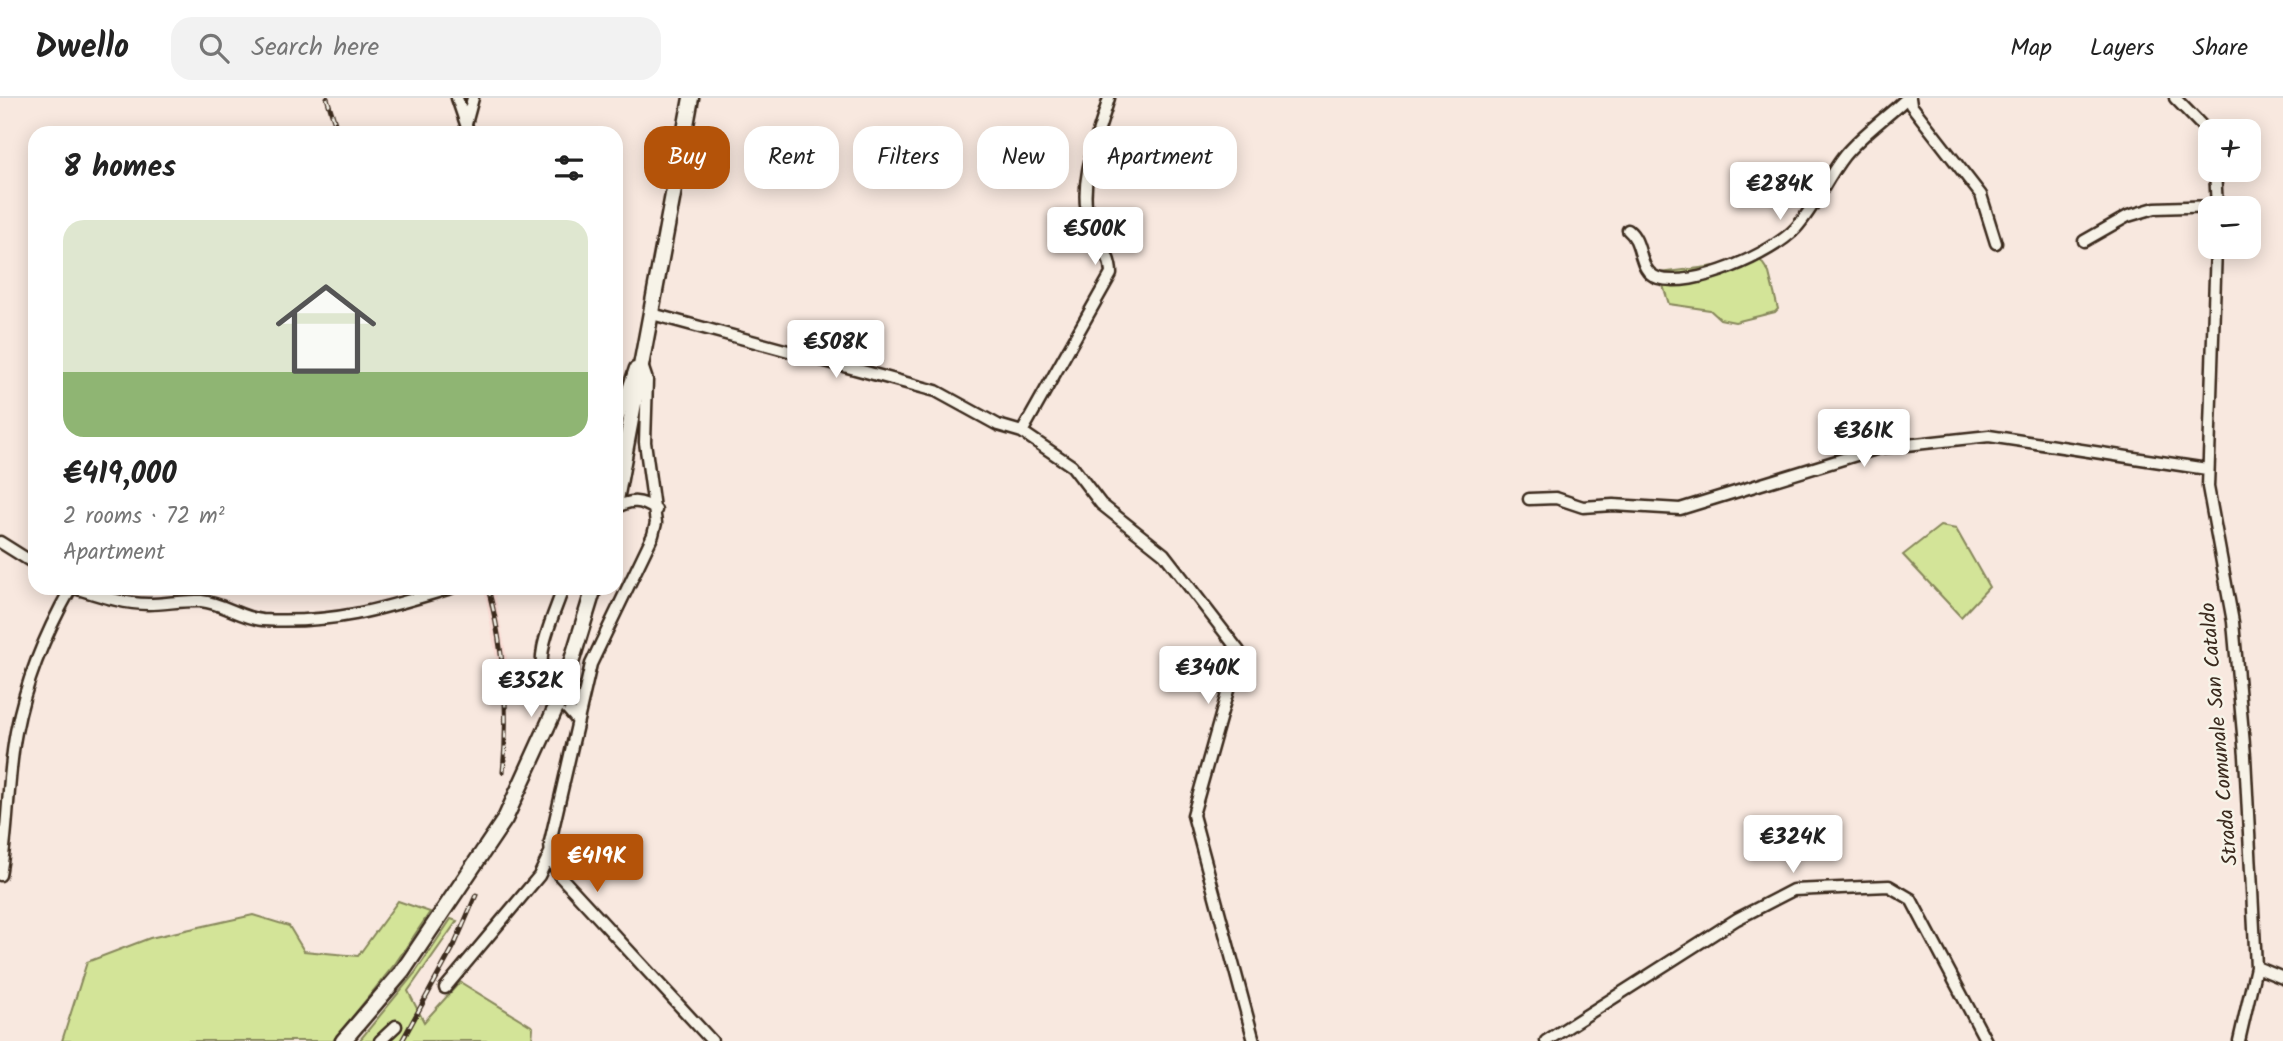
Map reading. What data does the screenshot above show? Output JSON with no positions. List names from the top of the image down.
{
  "streets": {
    "street": ["Strada Comunale San Cataldo"]
  },
  "page": {
    "header": "Dwello",
    "search": "Search here",
    "nav": ["Map", "Layers", "Share"],
    "map_buttons": ["+", "−"],
    "chip": [
      "Buy",
      "Rent",
      "Filters",
      "New",
      "Apartment"
    ],
    "heading": "8 homes",
    "price": [
      "€284K",
      "€500K",
      "€508K",
      "€361K",
      "€340K",
      "€352K",
      "€324K",
      "€419K"
    ],
    "list": [
      {
        "name": "€419,000",
        "note": "2 rooms · 72 m² · Apartment"
      }
    ]
  }
}
